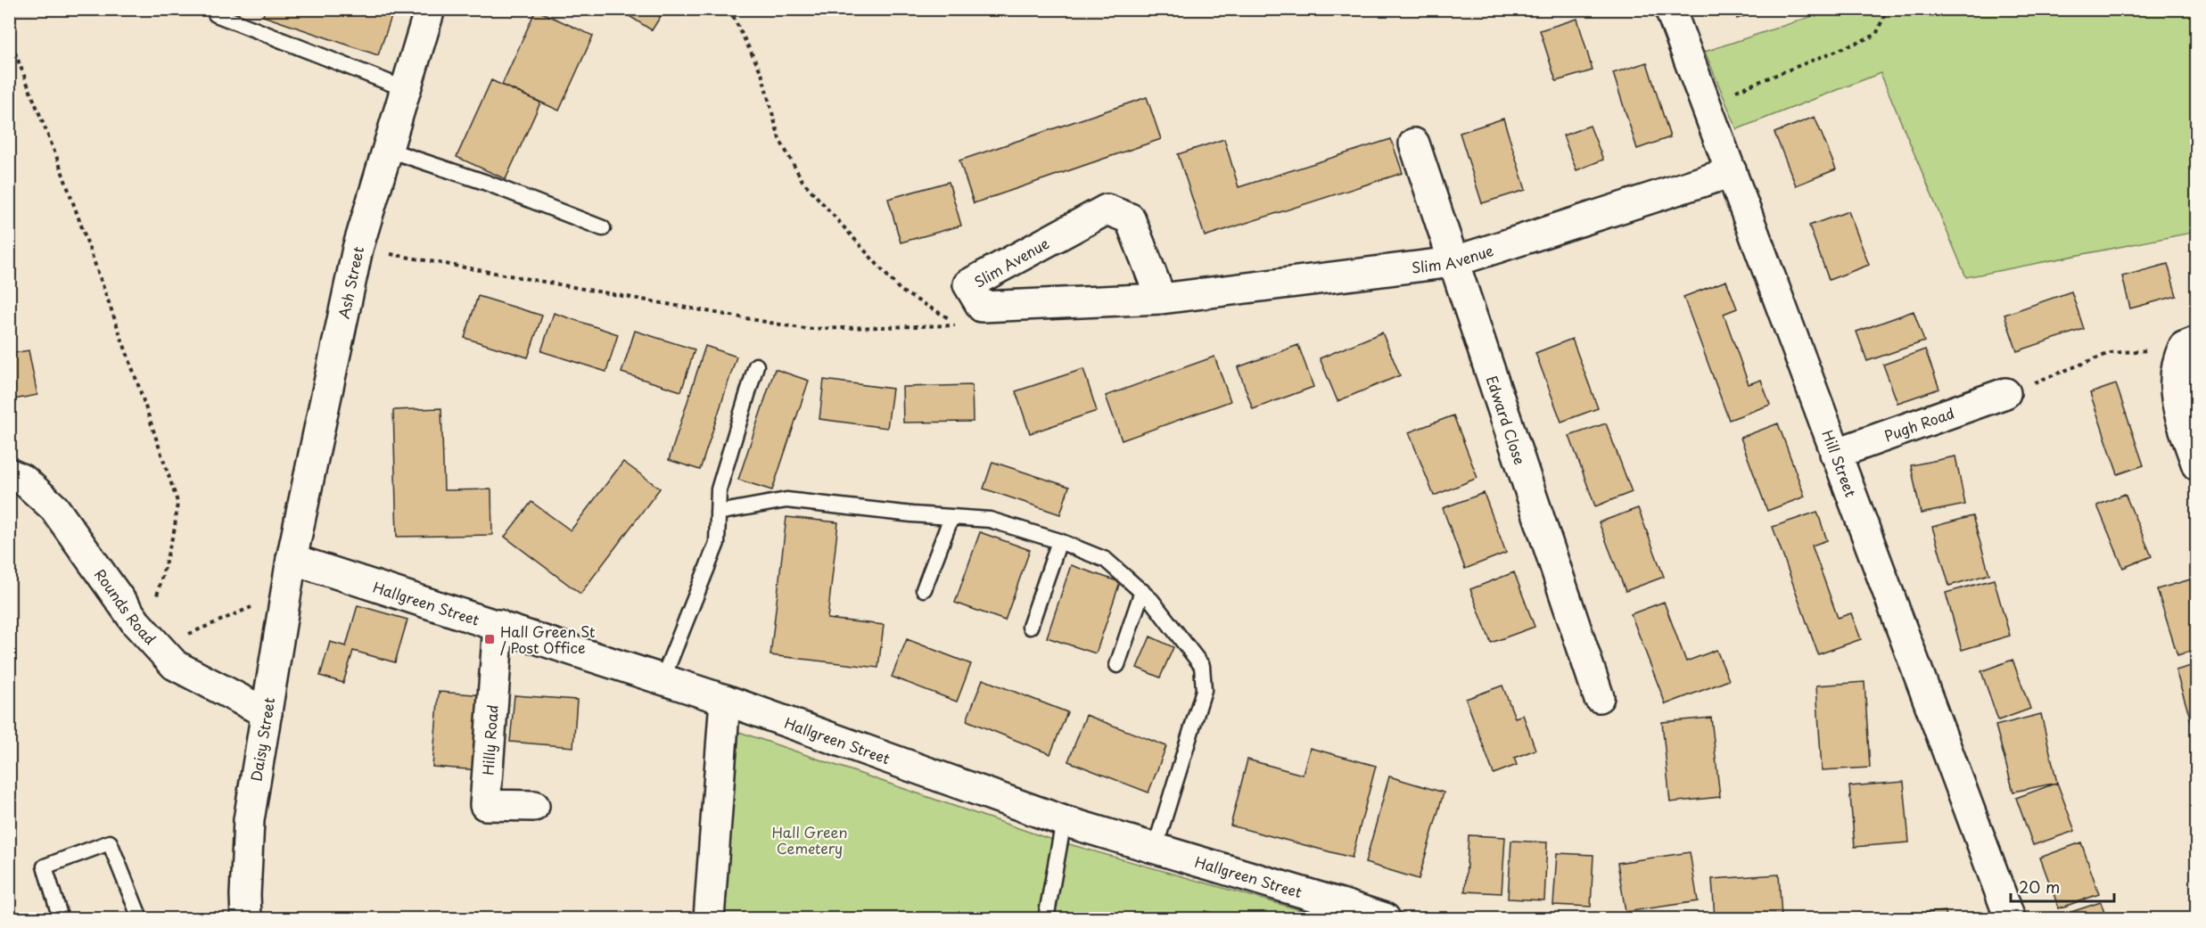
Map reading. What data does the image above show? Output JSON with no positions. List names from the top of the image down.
{
  "streets": {
    "street": [
      "Slim Avenue",
      "Ash Street",
      "Edward Close",
      "Pugh Road",
      "Hill Street",
      "Hallgreen Street",
      "Rounds Road",
      "Daisy Street",
      "Hilly Road"
    ]
  },
  "crossings": [
    ["Slim Avenue", "Edward Close"],
    ["Slim Avenue", "Hill Street"],
    ["Ash Street", "Hallgreen Street"],
    ["Ash Street", "Daisy Street"],
    ["Pugh Road", "Hill Street"],
    ["Hallgreen Street", "Daisy Street"],
    ["Hallgreen Street", "Hilly Road"],
    ["Rounds Road", "Daisy Street"]
  ],
  "parks": ["Hall Green Cemetery"],
  "places": {
    "transit": ["Hall Green St / Post Office"]
  },
  "scale_bar": "20 m"
}
